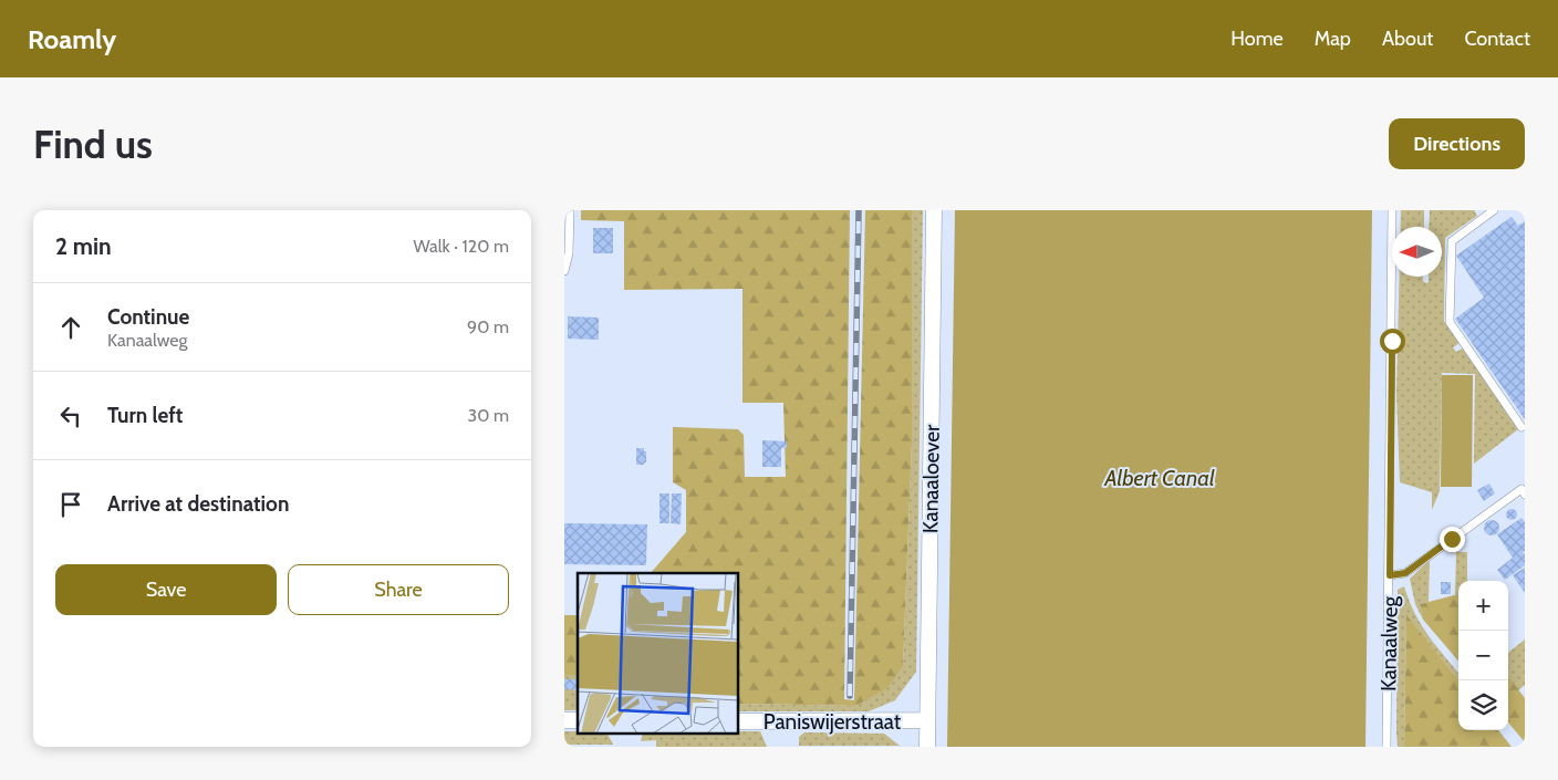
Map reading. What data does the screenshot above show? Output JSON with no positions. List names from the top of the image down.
{
  "streets": {
    "street": ["Kanaaloever", "Paniswijerstraat"],
    "lane": ["Kanaalweg"]
  },
  "crossings": [
    ["Kanaaloever", "Paniswijerstraat"]
  ],
  "water": ["Albert Canal"],
  "north": "left",
  "page": {
    "header": "Roamly",
    "nav": [
      "Home",
      "Map",
      "About",
      "Contact"
    ],
    "buttons": [
      "Directions",
      ["Save", "Share"]
    ],
    "title": "Find us",
    "heading": ["2 min", "Walk · 120 m"],
    "list": [
      ["Continue", "Kanaalweg", "90 m"],
      ["Turn left", "30 m"],
      "Arrive at destination"
    ],
    "map_buttons": ["+", "−"]
  }
}
